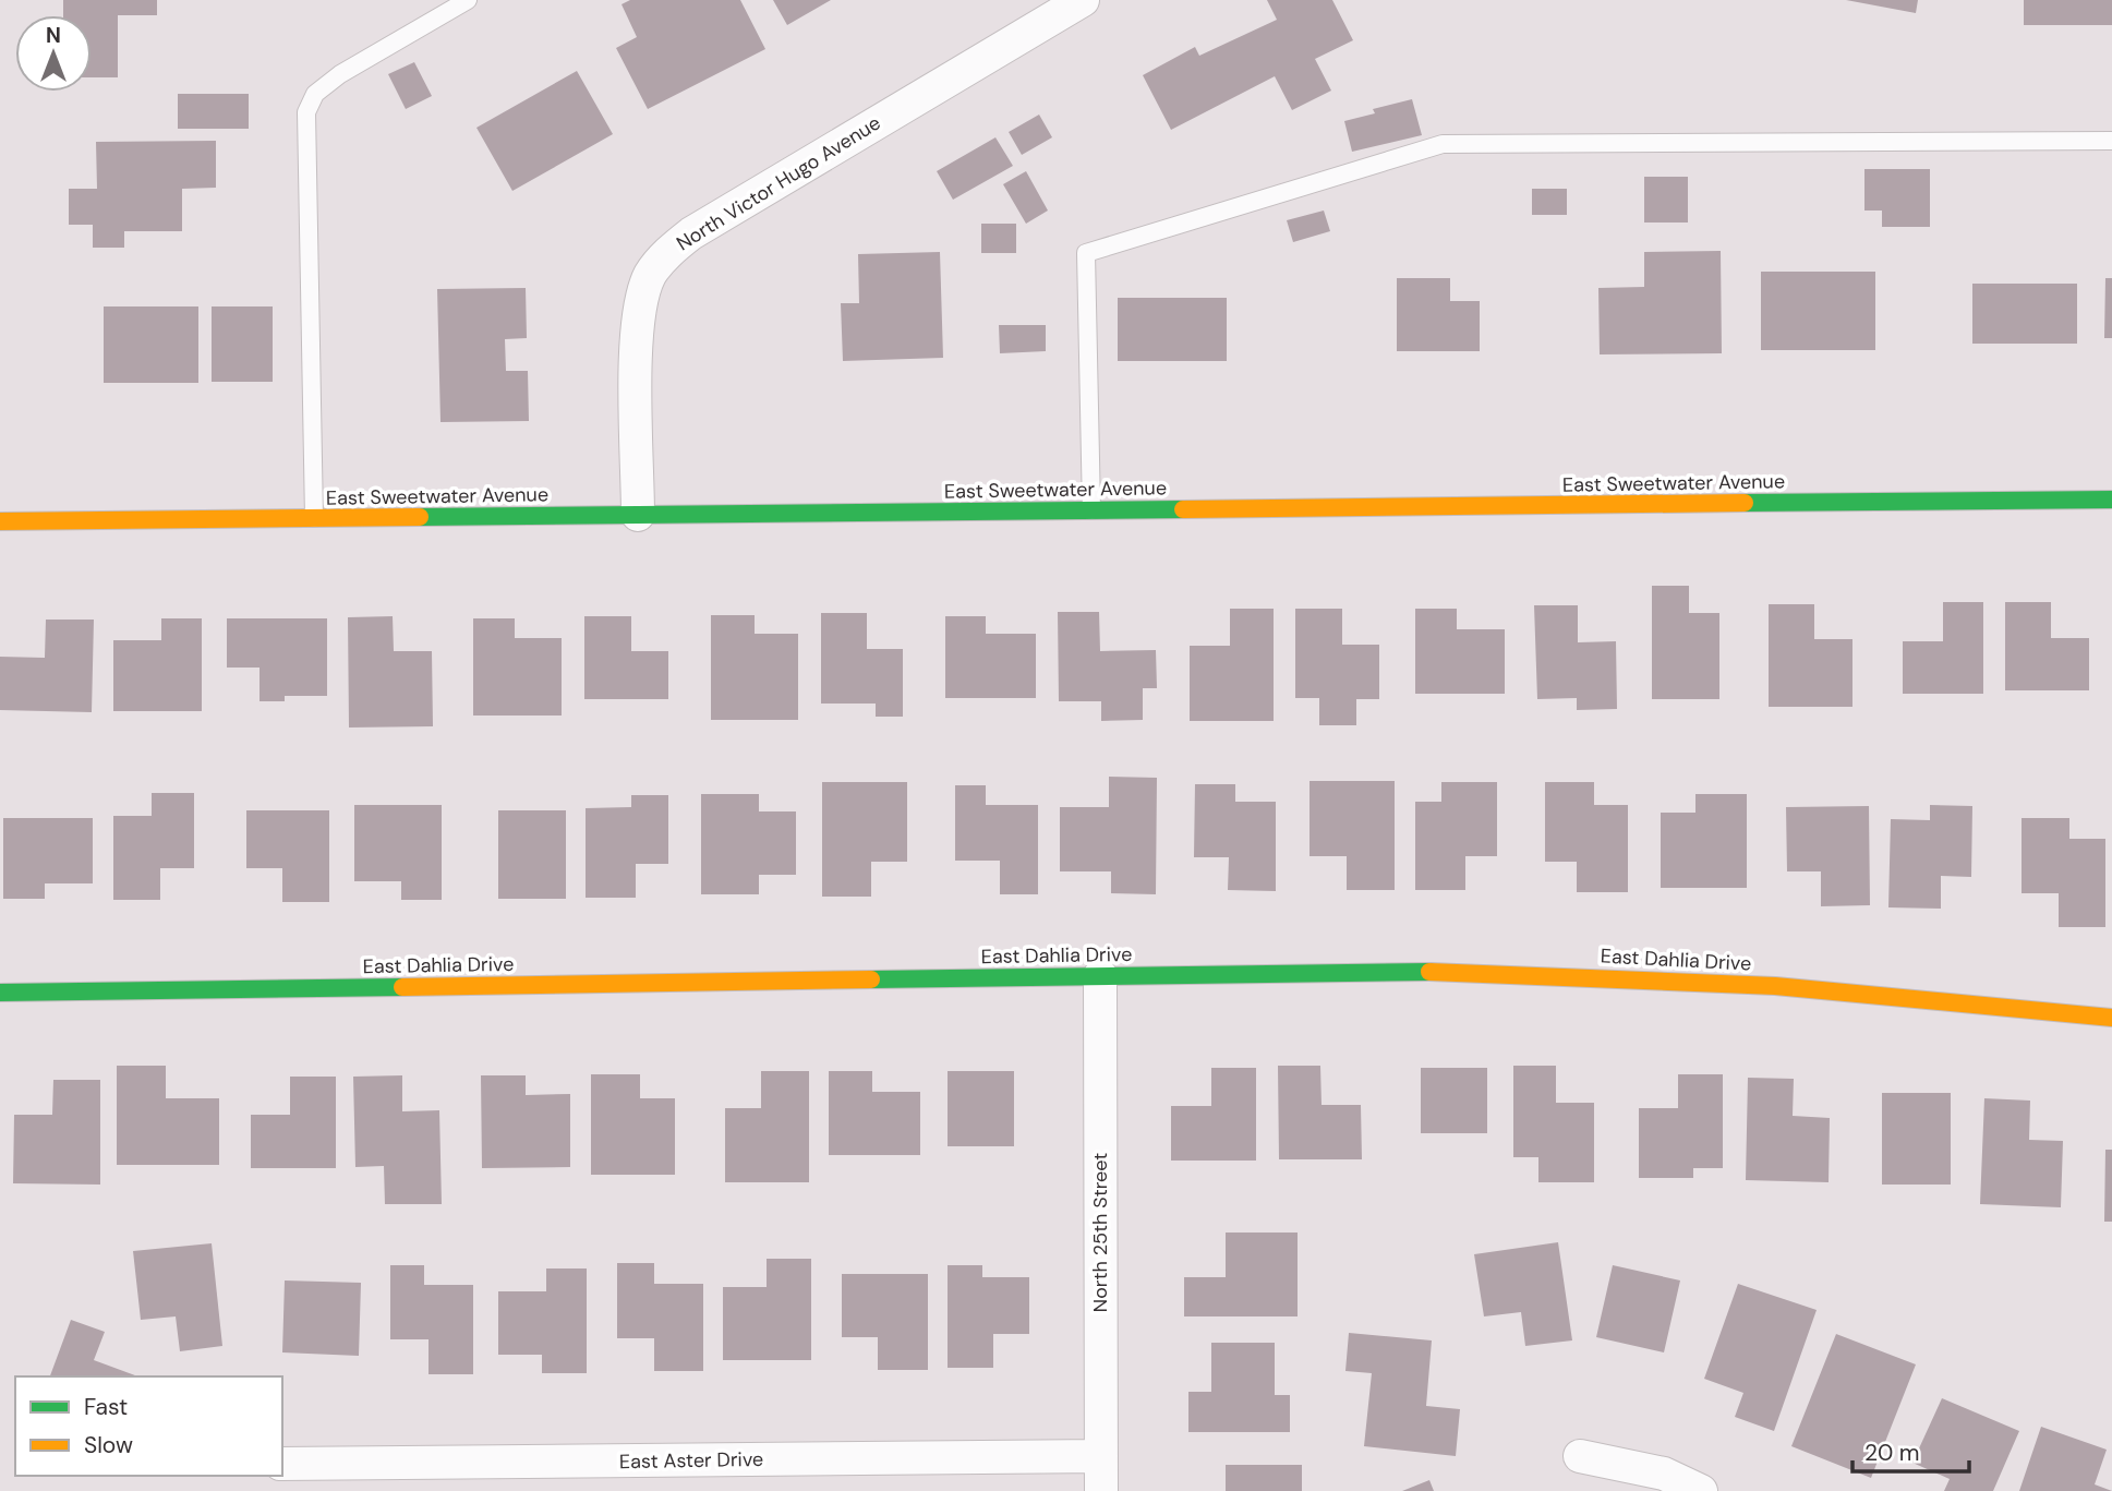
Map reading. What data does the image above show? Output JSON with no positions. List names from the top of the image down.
{
  "streets": {
    "street": [
      "North Victor Hugo Avenue",
      "East Sweetwater Avenue",
      "East Dahlia Drive",
      "North 25th Street",
      "East Aster Drive"
    ]
  },
  "crossings": [
    ["North Victor Hugo Avenue", "East Sweetwater Avenue"],
    ["East Dahlia Drive", "North 25th Street"],
    ["North 25th Street", "East Aster Drive"]
  ],
  "legend": ["Fast", "Slow"],
  "scale_bar": "20 m",
  "north": "top"
}
